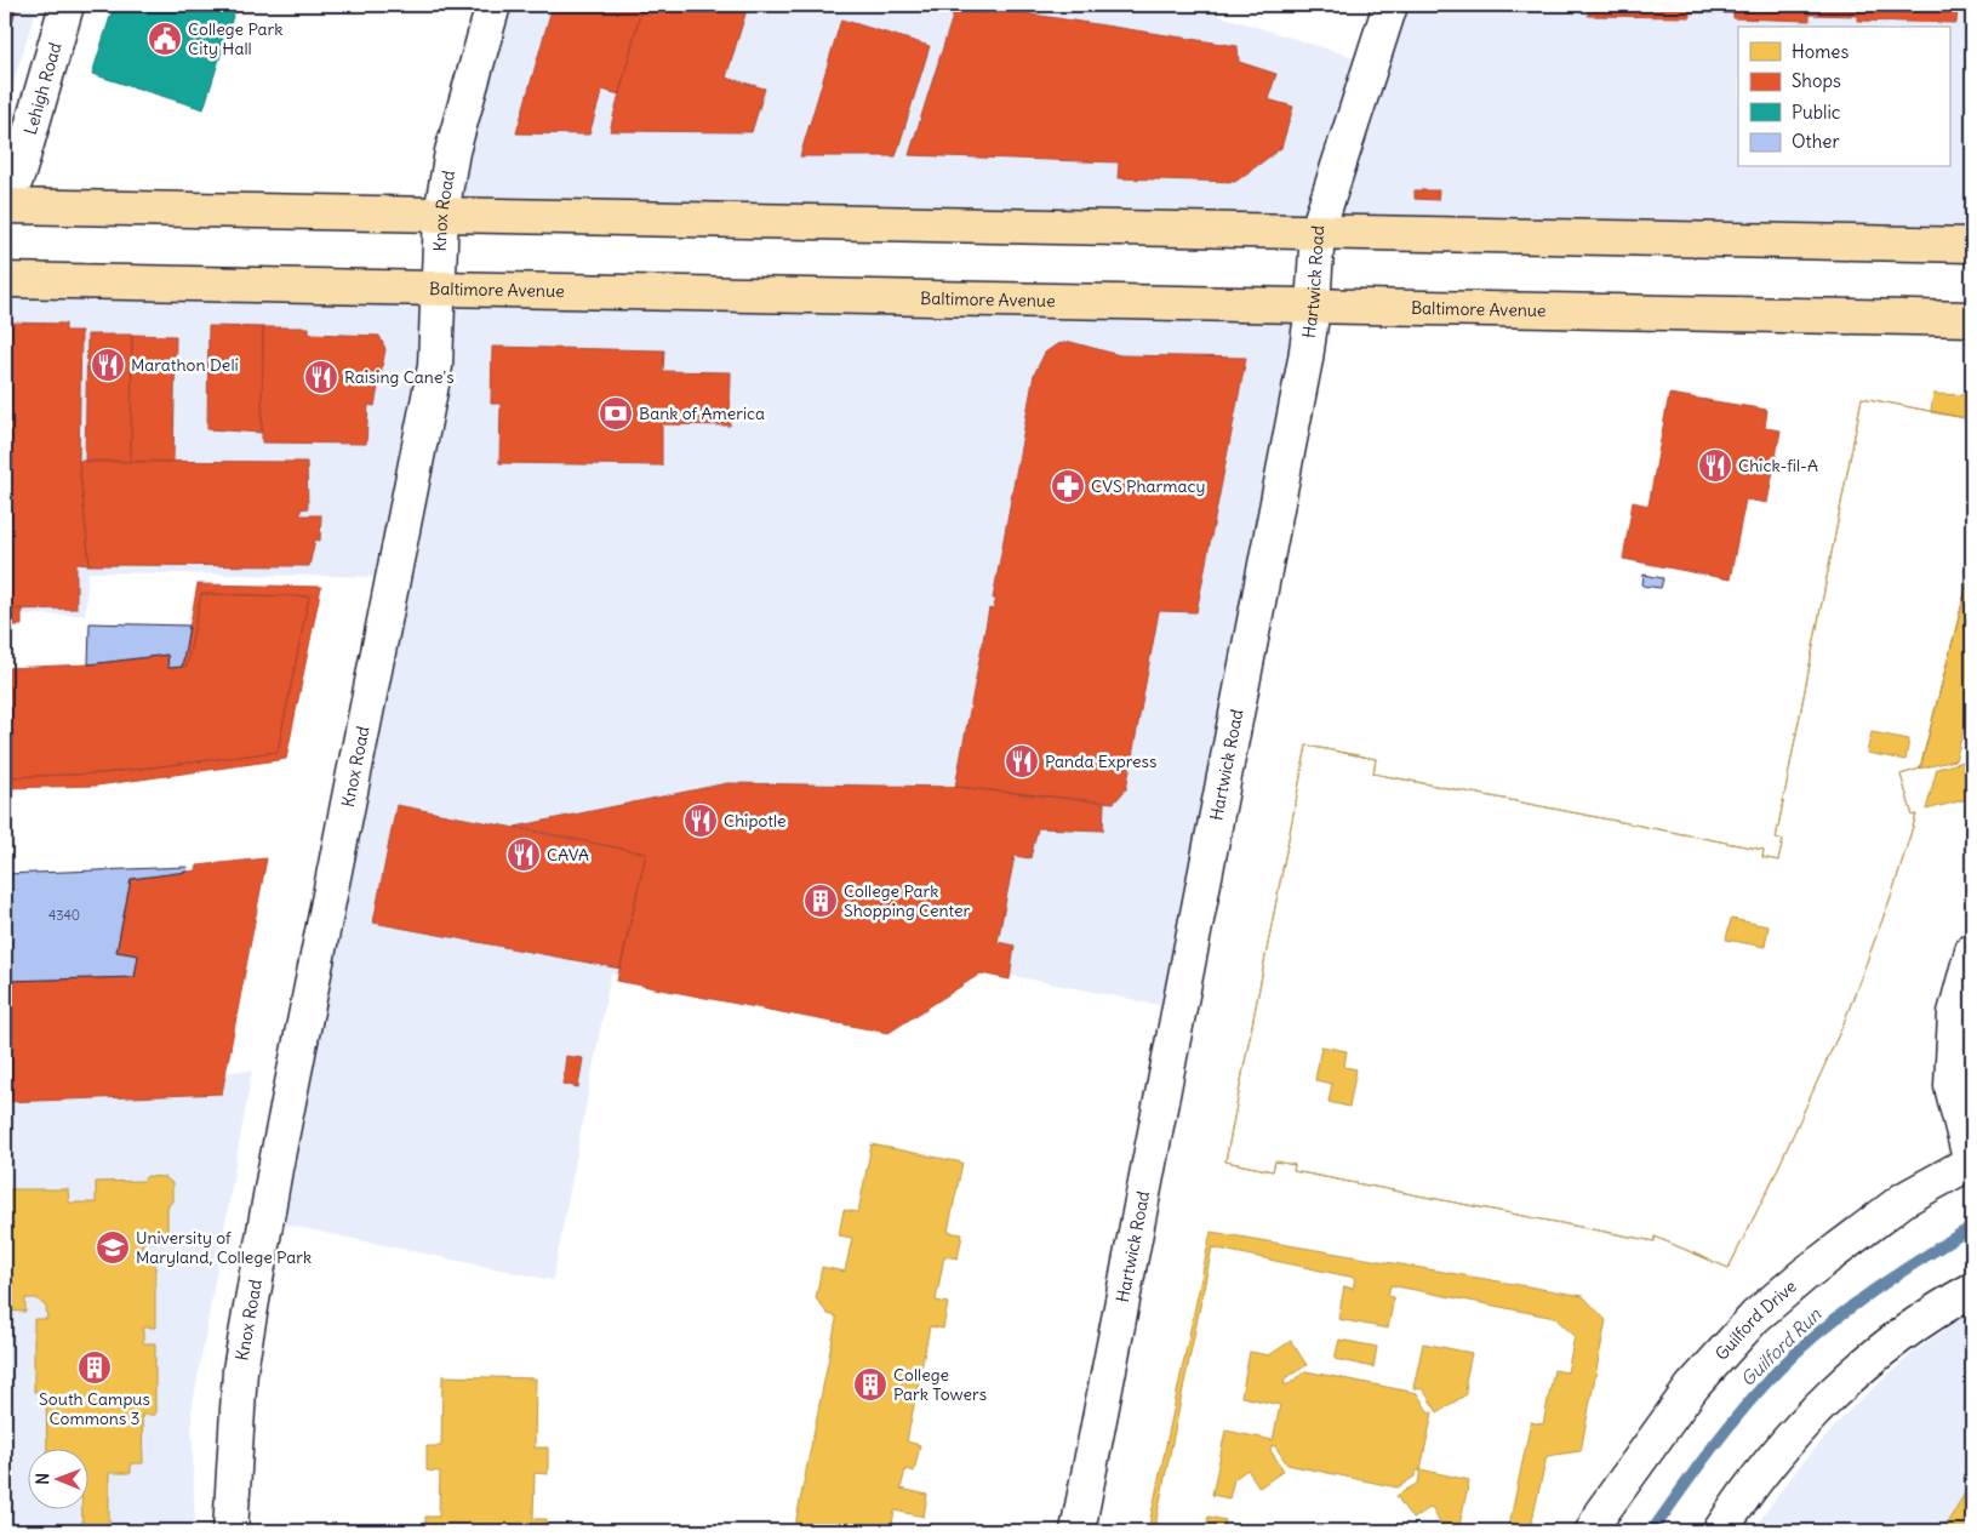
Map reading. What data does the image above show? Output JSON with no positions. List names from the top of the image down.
{
  "streets": {
    "main road": ["Baltimore Avenue"],
    "street": [
      "Lehigh Road",
      "Knox Road",
      "Hartwick Road",
      "Guilford Drive"
    ]
  },
  "crossings": [
    ["Knox Road", "Baltimore Avenue"],
    ["Hartwick Road", "Baltimore Avenue"]
  ],
  "water": ["Guilford Run"],
  "places": {
    "public building": ["College Park City Hall"],
    "restaurant": [
      "Marathon Deli",
      "Raising Cane's",
      "Chick-fil-A",
      "Panda Express",
      "Chipotle",
      "CAVA"
    ],
    "bank": ["Bank of America"],
    "pharmacy": ["CVS Pharmacy"],
    "building": ["College Park Shopping Center", "South Campus Commons 3", "College Park Towers"],
    "school or university": ["University of Maryland, College Park"]
  },
  "house_numbers": ["4340"],
  "legend": [
    "Homes",
    "Shops",
    "Public",
    "Other"
  ],
  "north": "left"
}
